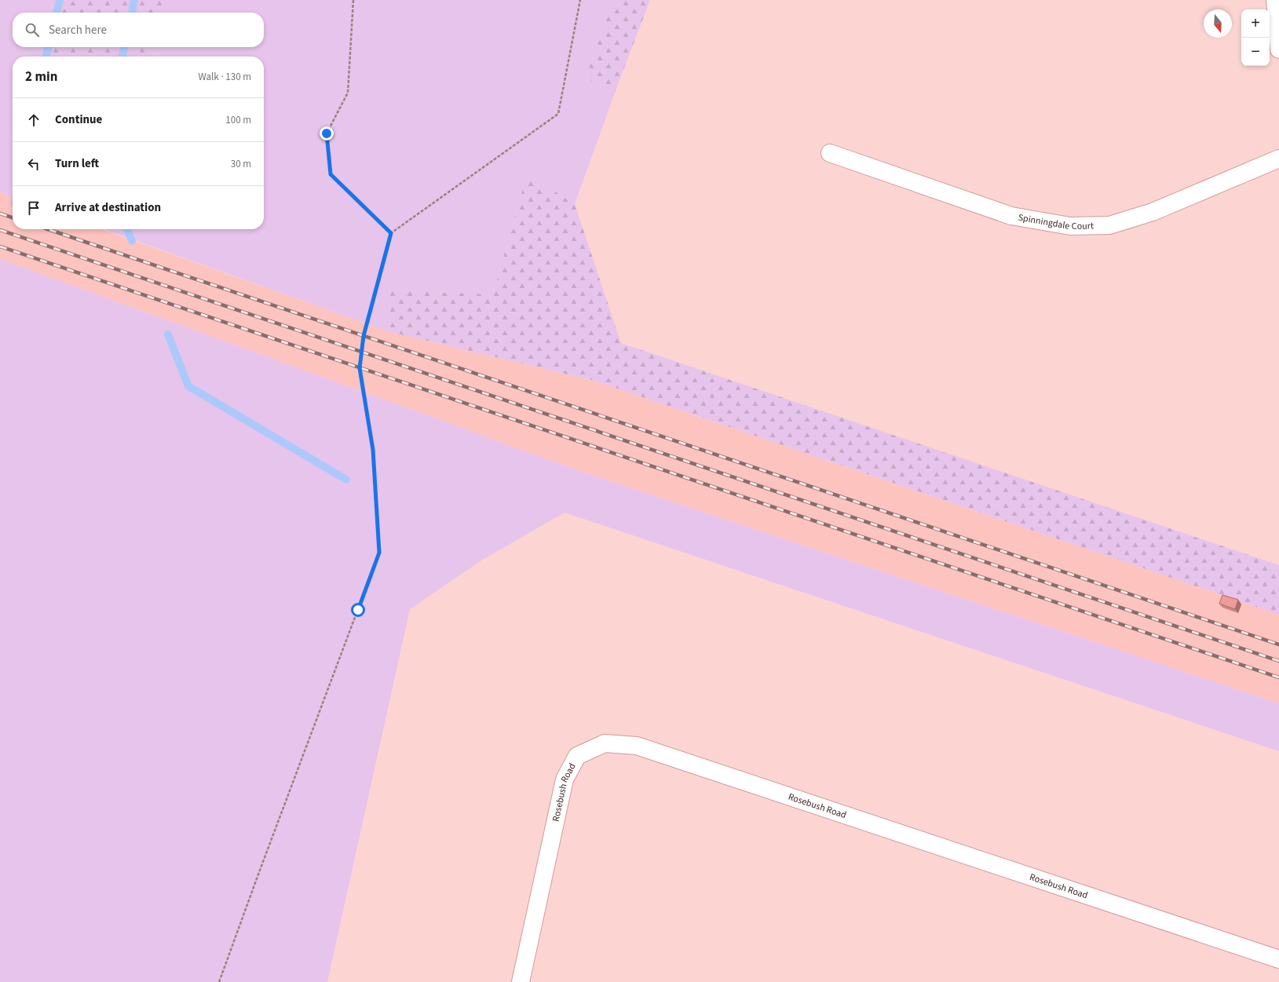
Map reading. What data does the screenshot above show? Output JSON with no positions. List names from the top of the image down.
{
  "streets": {
    "street": ["Spinningdale Court", "Rosebush Road"]
  },
  "north": "bottom",
  "page": {
    "map_buttons": ["+", "−"],
    "search": "Search here",
    "heading": ["2 min", "Walk · 130 m"],
    "list": [
      ["Continue", "100 m"],
      ["Turn left", "30 m"],
      "Arrive at destination"
    ]
  }
}
